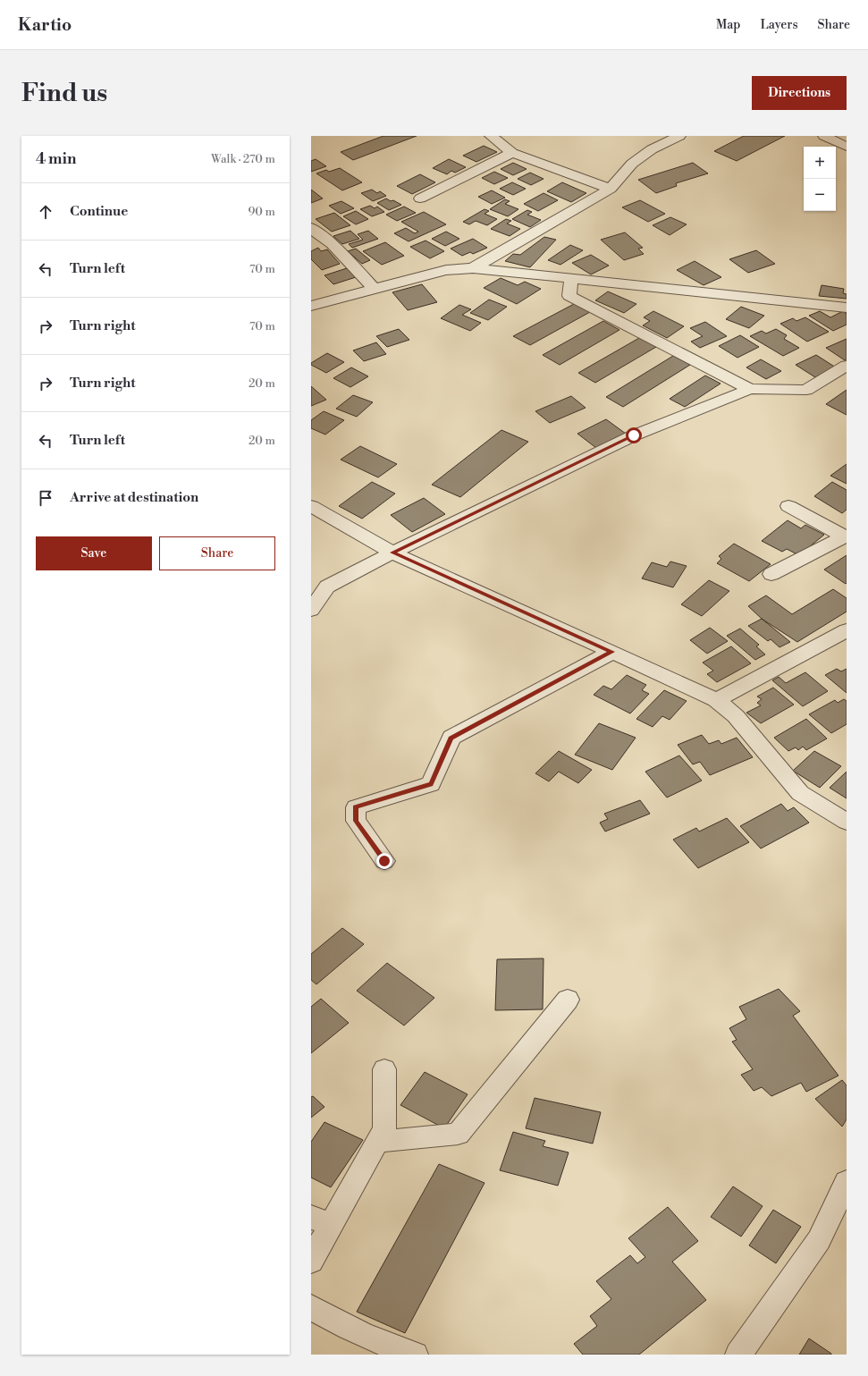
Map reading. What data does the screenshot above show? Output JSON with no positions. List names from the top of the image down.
{
  "page": {
    "header": "Kartio",
    "nav": ["Map", "Layers", "Share"],
    "buttons": [
      "Directions",
      ["Save", "Share"]
    ],
    "title": "Find us",
    "heading": ["4 min", "Walk · 270 m"],
    "map_buttons": ["+", "−"],
    "list": [
      ["Continue", "90 m"],
      ["Turn left", "70 m"],
      ["Turn right", "70 m"],
      ["Turn right", "20 m"],
      ["Turn left", "20 m"],
      "Arrive at destination"
    ]
  }
}
